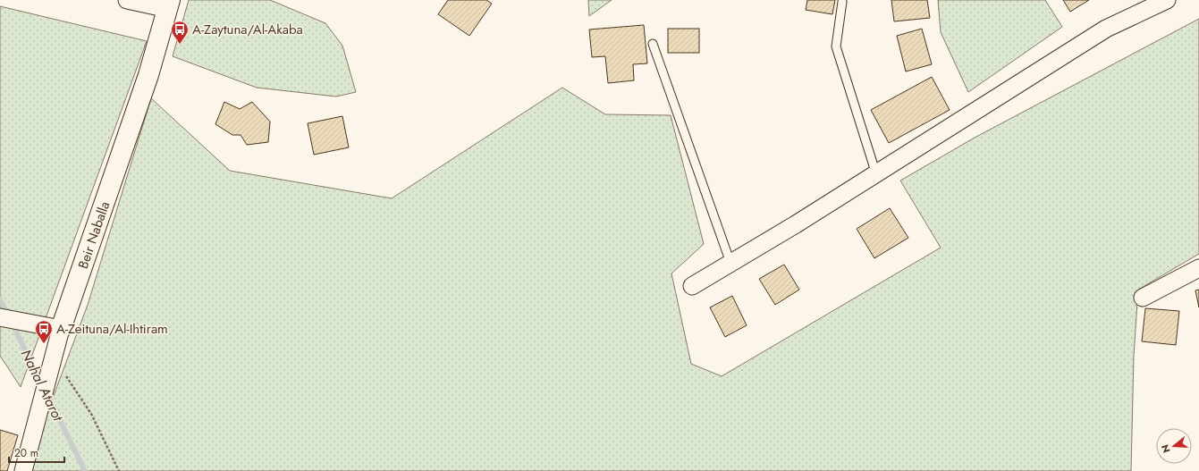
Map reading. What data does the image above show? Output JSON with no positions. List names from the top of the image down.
{
  "streets": {
    "street": ["Beir Naballa"]
  },
  "water": ["Nahal Atarot"],
  "places": {
    "bus stop": ["A-Zaytuna/Al-Akaba", "A-Zeituna/Al-Ihtiram"]
  },
  "scale_bar": "20 m",
  "north": "left"
}
